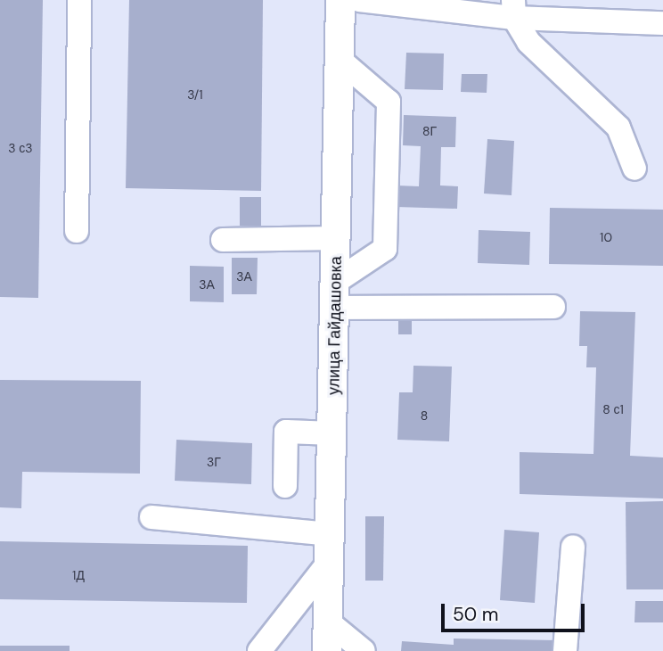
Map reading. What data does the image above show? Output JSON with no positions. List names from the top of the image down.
{
  "streets": {
    "main road": ["улица Гайдашовка"]
  },
  "house_numbers": [
    "3/1",
    "8Г",
    "3 с3",
    "10",
    "3А",
    "3А",
    "8 с1",
    "8",
    "3Г",
    "1Д"
  ],
  "scale_bar": "50 m"
}
